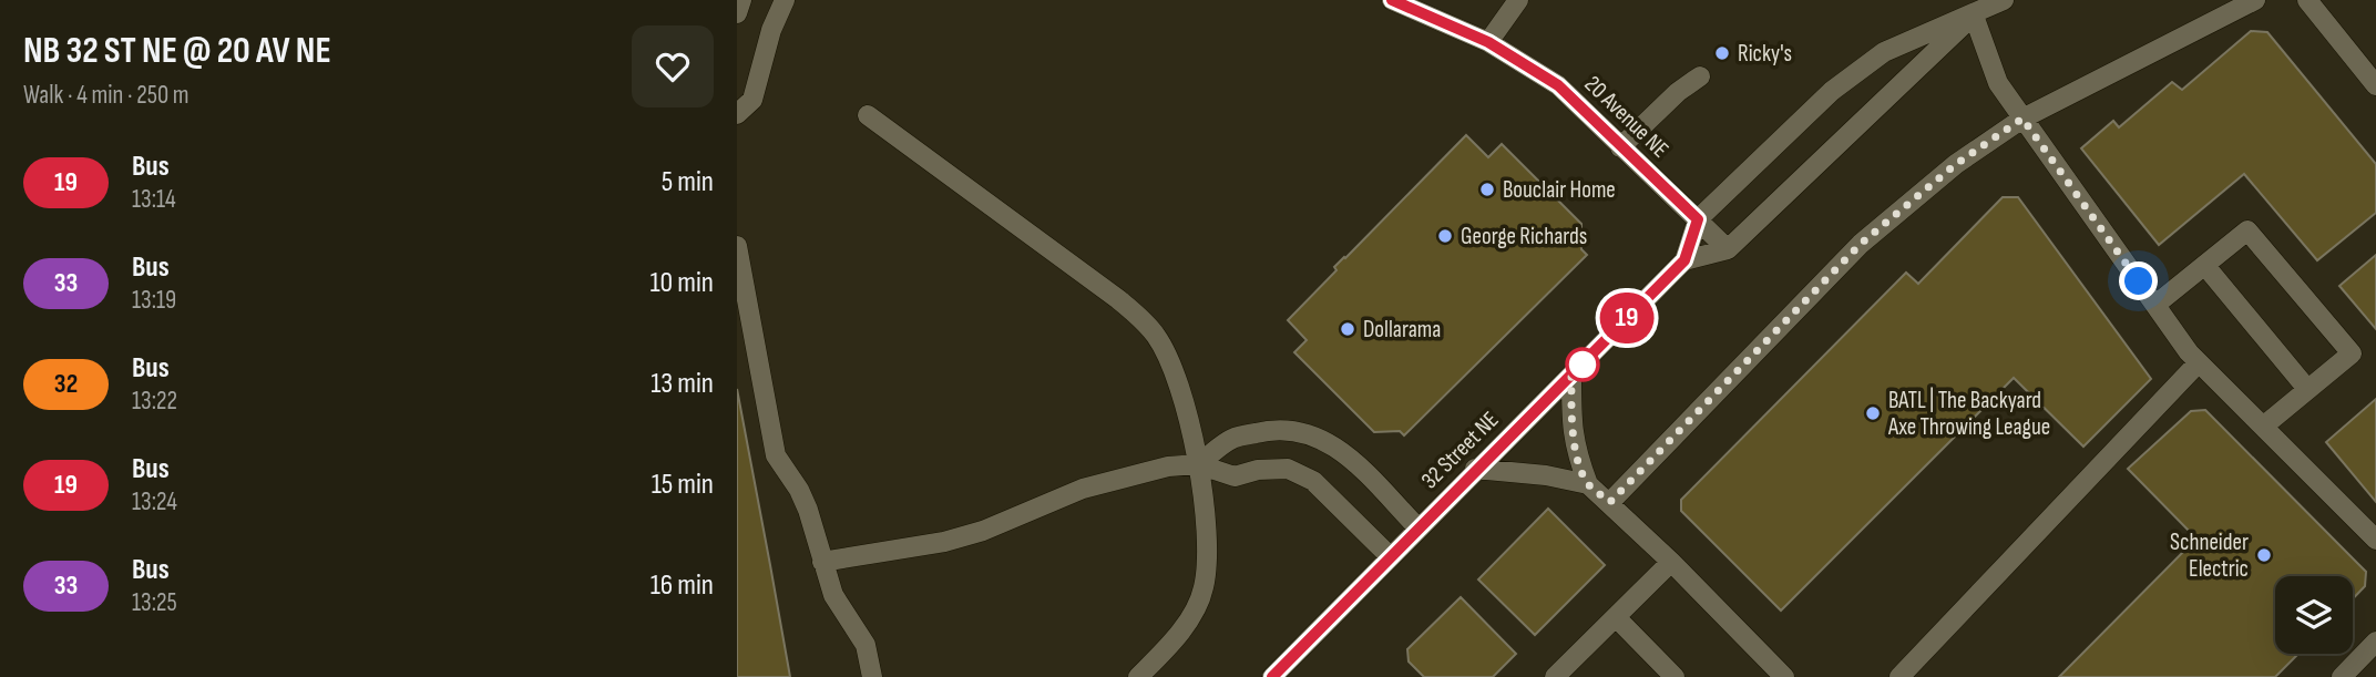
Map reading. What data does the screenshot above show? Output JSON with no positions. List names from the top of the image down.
{
  "streets": {
    "street": ["20 Avenue NE", "32 Street NE"]
  },
  "crossings": [
    ["20 Avenue NE", "32 Street NE"]
  ],
  "places": [
    "Ricky's",
    "Bouclair Home",
    "George Richards",
    "Dollarama",
    "BATL | The Backyard Axe Throwing League",
    "Schneider Electric"
  ],
  "lines": ["bus line 19"],
  "page": {
    "heading": ["NB 32 ST NE @ 20 AV NE", "Walk · 4 min · 250 m"],
    "on_map": "19",
    "list": [
      {
        "mark": "19",
        "name": "Bus",
        "note": "13:14",
        "value": "5 min"
      },
      {
        "mark": "33",
        "name": "Bus",
        "note": "13:19",
        "value": "10 min"
      },
      {
        "mark": "32",
        "name": "Bus",
        "note": "13:22",
        "value": "13 min"
      },
      {
        "mark": "19",
        "name": "Bus",
        "note": "13:24",
        "value": "15 min"
      },
      {
        "mark": "33",
        "name": "Bus",
        "note": "13:25",
        "value": "16 min"
      }
    ]
  }
}
